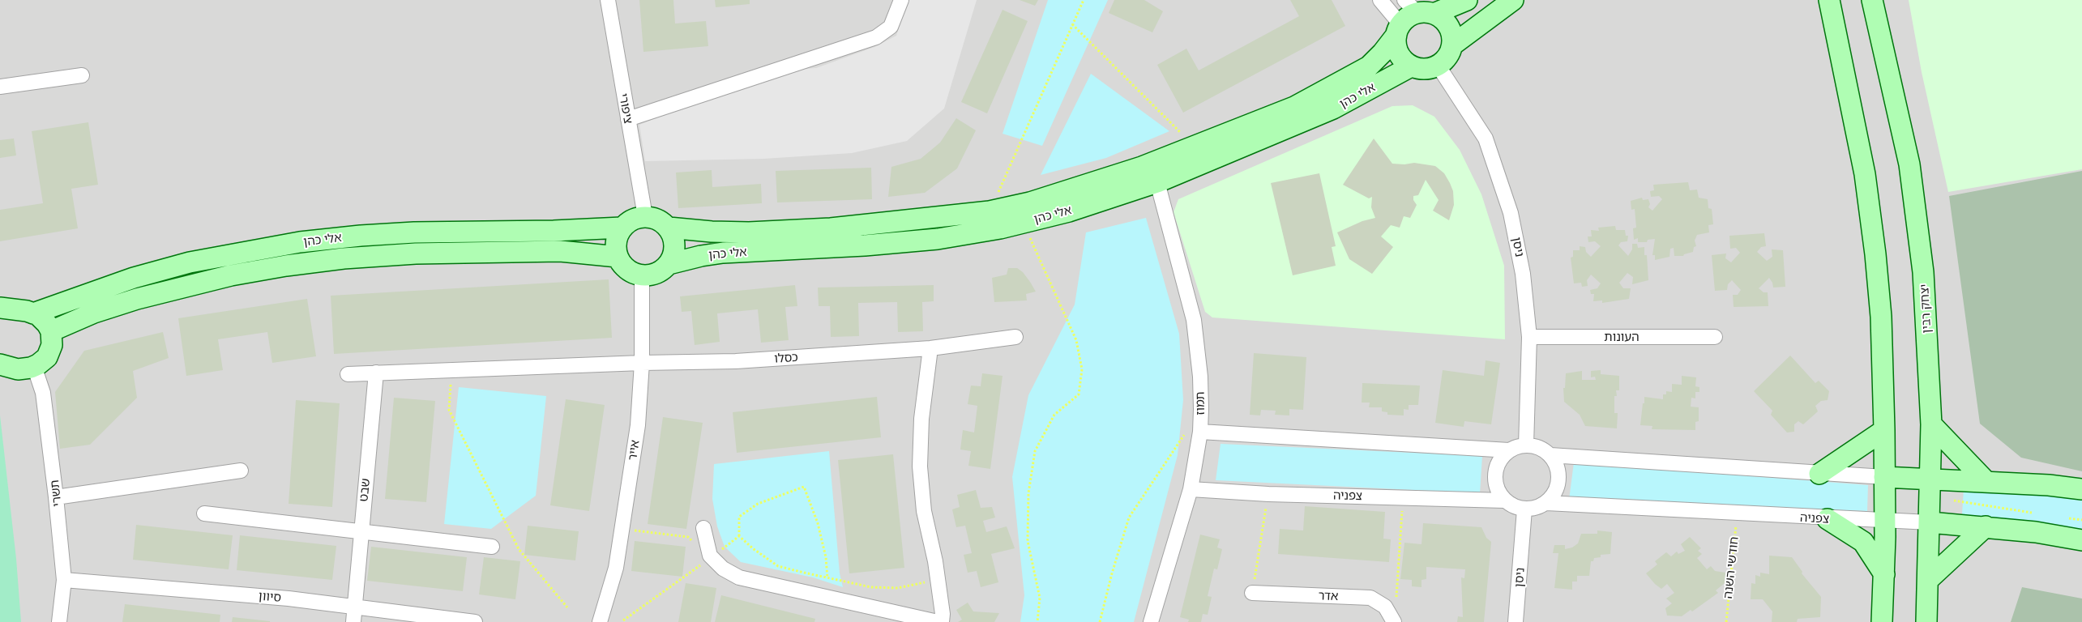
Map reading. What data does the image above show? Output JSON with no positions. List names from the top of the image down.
{
  "streets": {
    "street": [
      "אלי כהן",
      "ציפורי",
      "ניסן",
      "יצחק רבין",
      "העונות",
      "כסלו",
      "תמוז",
      "אייר",
      "שבט",
      "תשרי",
      "צפניה",
      "אדר",
      "סיוון"
    ],
    "path": ["חודשי השנה"]
  },
  "crossings": [
    ["אלי כהן", "ציפורי"],
    ["אלי כהן", "ניסן"],
    ["אלי כהן", "תמוז"],
    ["אלי כהן", "אייר"],
    ["ציפורי", "אייר"],
    ["ניסן", "העונות"],
    ["ניסן", "צפניה"],
    ["יצחק רבין", "צפניה"],
    ["כסלו", "אייר"],
    ["כסלו", "שבט"],
    ["תמוז", "צפניה"],
    ["שבט", "סיוון"],
    ["תשרי", "סיוון"],
    ["צפניה", "חודשי השנה"]
  ]
}
